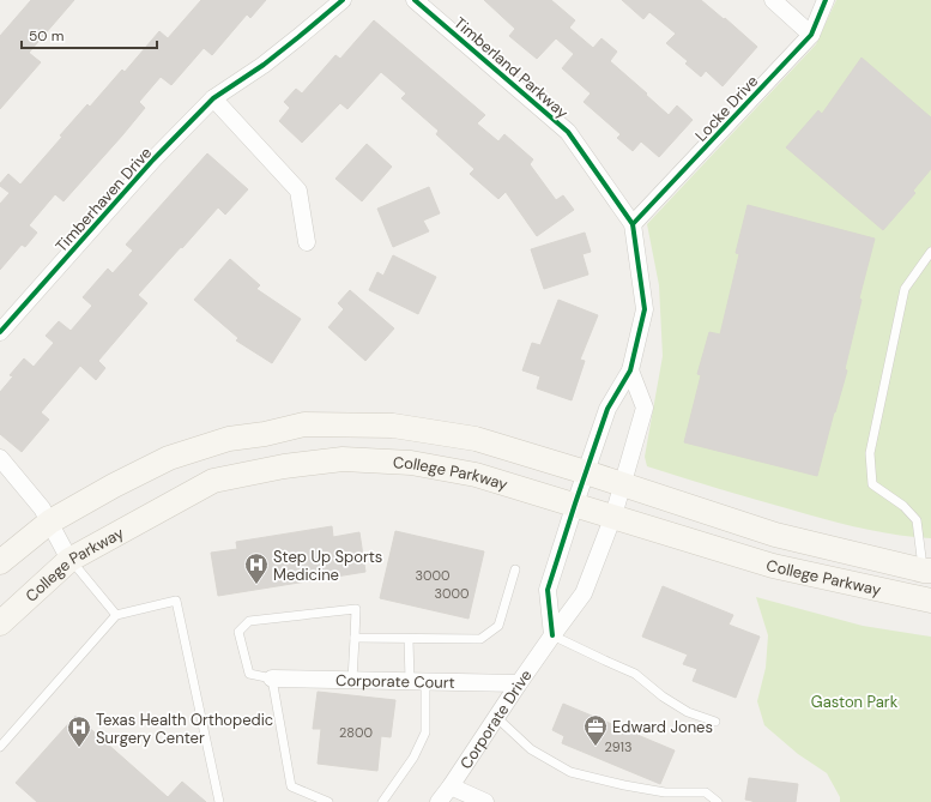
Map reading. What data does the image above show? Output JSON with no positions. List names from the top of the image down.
{
  "streets": {
    "main road": ["College Parkway"],
    "street": [
      "Timberland Parkway",
      "Locke Drive",
      "Timberhaven Drive",
      "Corporate Court",
      "Corporate Drive"
    ]
  },
  "crossings": [
    ["Timberland Parkway", "Locke Drive"],
    ["Timberland Parkway", "College Parkway"],
    ["College Parkway", "Corporate Drive"],
    ["Corporate Court", "Corporate Drive"]
  ],
  "parks": ["Gaston Park"],
  "places": {
    "hospital": ["Step Up Sports Medicine", "Texas Health Orthopedic Surgery Center"],
    "office": ["Edward Jones"]
  },
  "house_numbers": [
    "3000",
    "3000",
    "2800",
    "2913"
  ],
  "scale_bar": "50 m"
}
